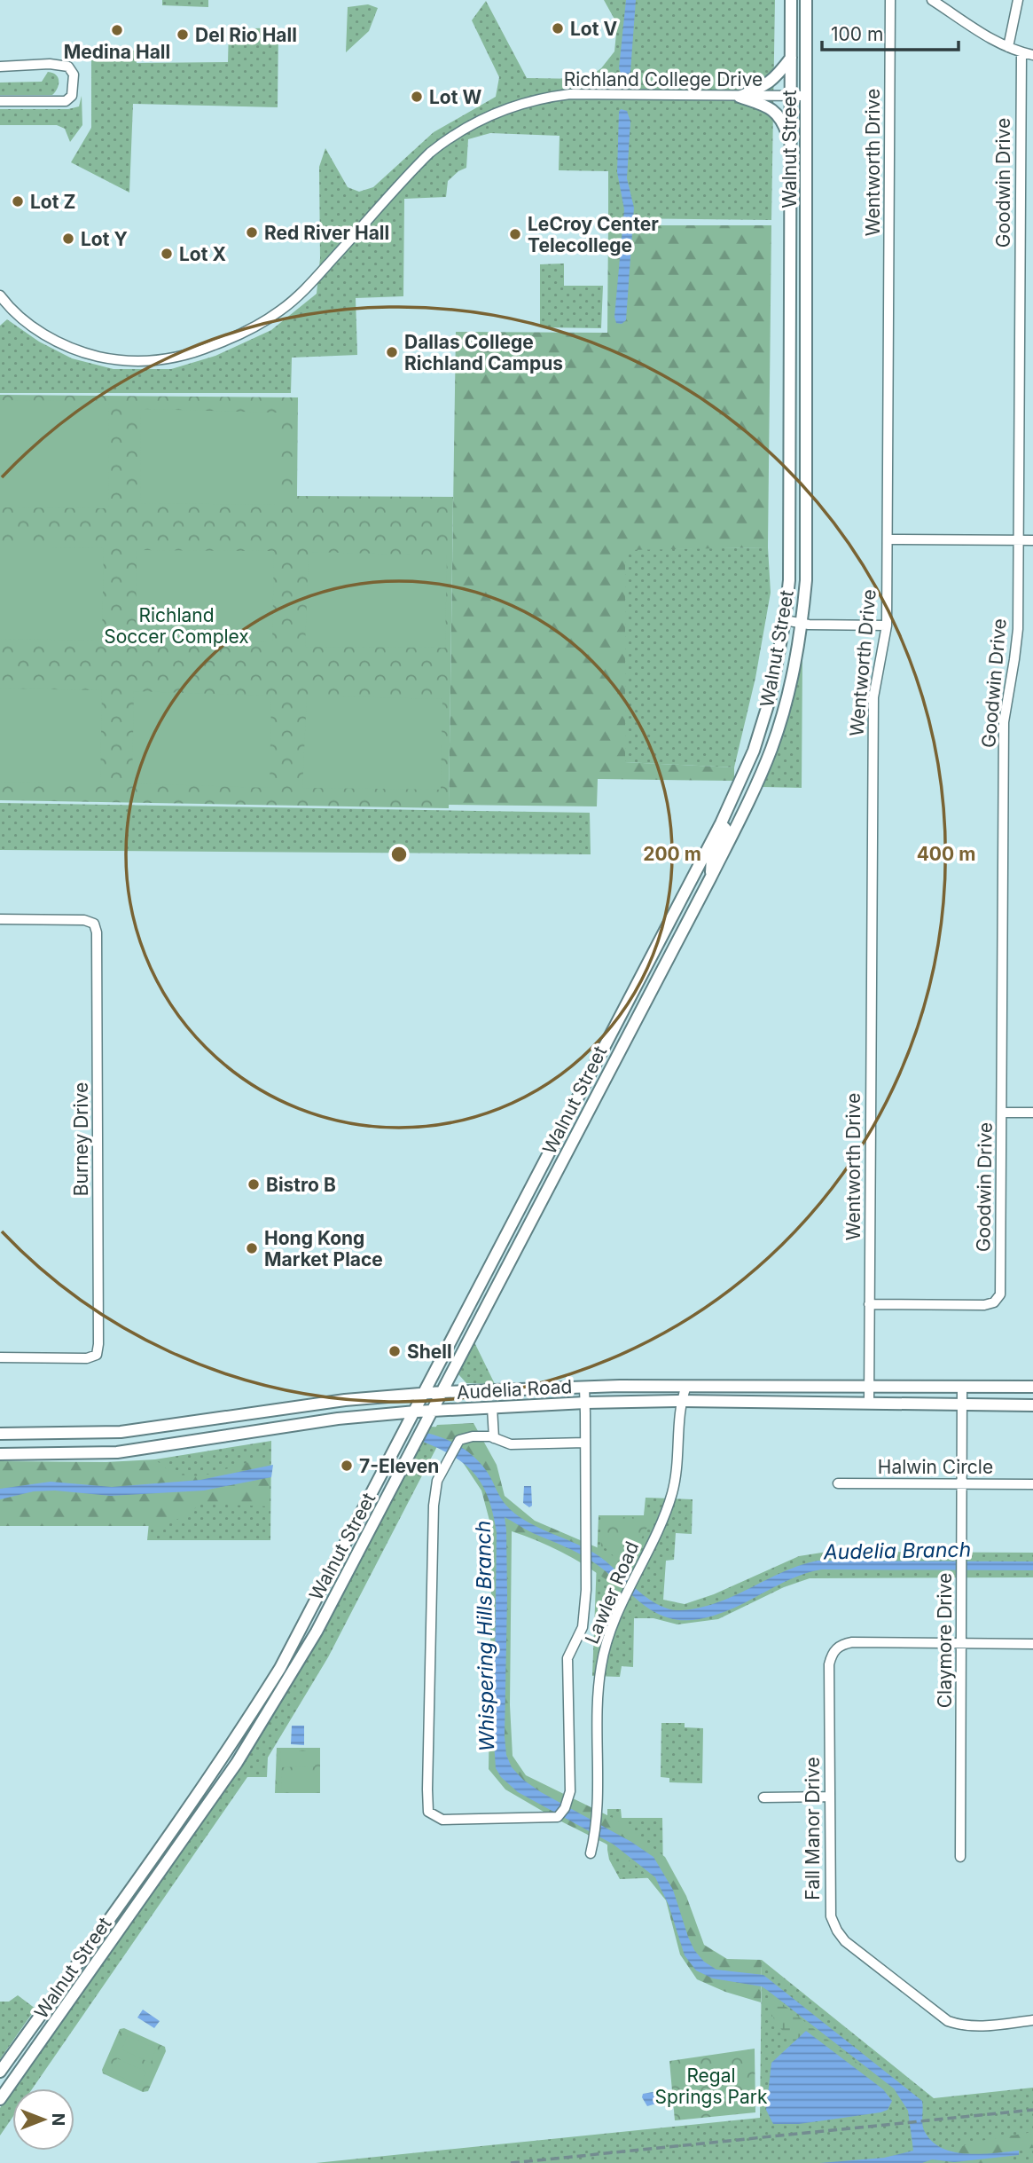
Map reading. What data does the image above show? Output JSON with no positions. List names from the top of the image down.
{
  "streets": {
    "main road": ["Walnut Street", "Audelia Road"],
    "street": [
      "Richland College Drive",
      "Wentworth Drive",
      "Goodwin Drive",
      "Burney Drive",
      "Halwin Circle",
      "Lawler Road",
      "Claymore Drive",
      "Fall Manor Drive"
    ]
  },
  "crossings": [
    ["Richland College Drive", "Walnut Street"],
    ["Walnut Street", "Audelia Road"],
    ["Wentworth Drive", "Goodwin Drive"],
    ["Wentworth Drive", "Audelia Road"],
    ["Audelia Road", "Lawler Road"],
    ["Audelia Road", "Claymore Drive"],
    ["Halwin Circle", "Claymore Drive"],
    ["Claymore Drive", "Fall Manor Drive"]
  ],
  "water": ["Audelia Branch", "Whispering Hills Branch"],
  "parks": ["Richland Soccer Complex", "Regal Springs Park"],
  "places": [
    "Lot V",
    "Medina Hall",
    "Del Rio Hall",
    "Lot W",
    "Lot Z",
    "Red River Hall",
    "LeCroy Center Telecollege",
    "Lot Y",
    "Lot X",
    "Dallas College Richland Campus",
    "Bistro B",
    "Hong Kong Market Place",
    "Shell",
    "7-Eleven"
  ],
  "scale_bar": "100 m",
  "north": "right",
  "rings": ["200 m", "400 m"]
}
